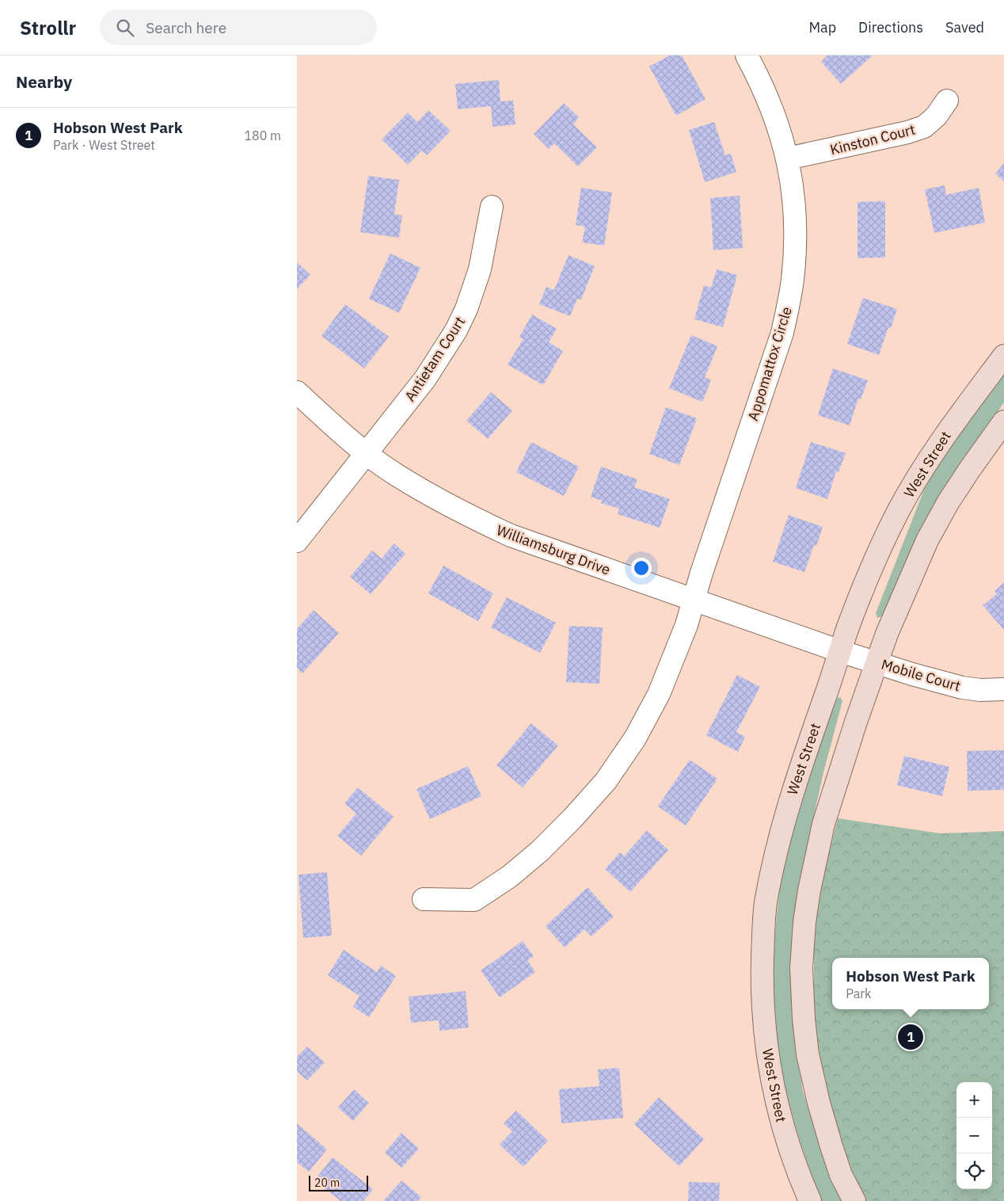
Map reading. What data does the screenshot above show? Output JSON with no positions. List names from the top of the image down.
{
  "streets": {
    "street": [
      "Kinston Court",
      "Antietam Court",
      "Appomattox Circle",
      "West Street",
      "Williamsburg Drive",
      "Mobile Court"
    ]
  },
  "crossings": [
    ["Kinston Court", "Appomattox Circle"],
    ["Antietam Court", "Williamsburg Drive"],
    ["Appomattox Circle", "Williamsburg Drive"],
    ["West Street", "Williamsburg Drive"],
    ["West Street", "Mobile Court"],
    ["Williamsburg Drive", "Mobile Court"]
  ],
  "scale_bar": "20 m",
  "page": {
    "header": "Strollr",
    "search": "Search here",
    "nav": ["Map", "Directions", "Saved"],
    "heading": "Nearby",
    "list": [
      {
        "mark": "1",
        "name": "Hobson West Park",
        "note": "Park · West Street",
        "value": "180 m"
      }
    ],
    "popup": ["Hobson West Park", "Park"],
    "pins": "1",
    "map_buttons": ["+", "−"],
    "scale": "20 m"
  }
}
